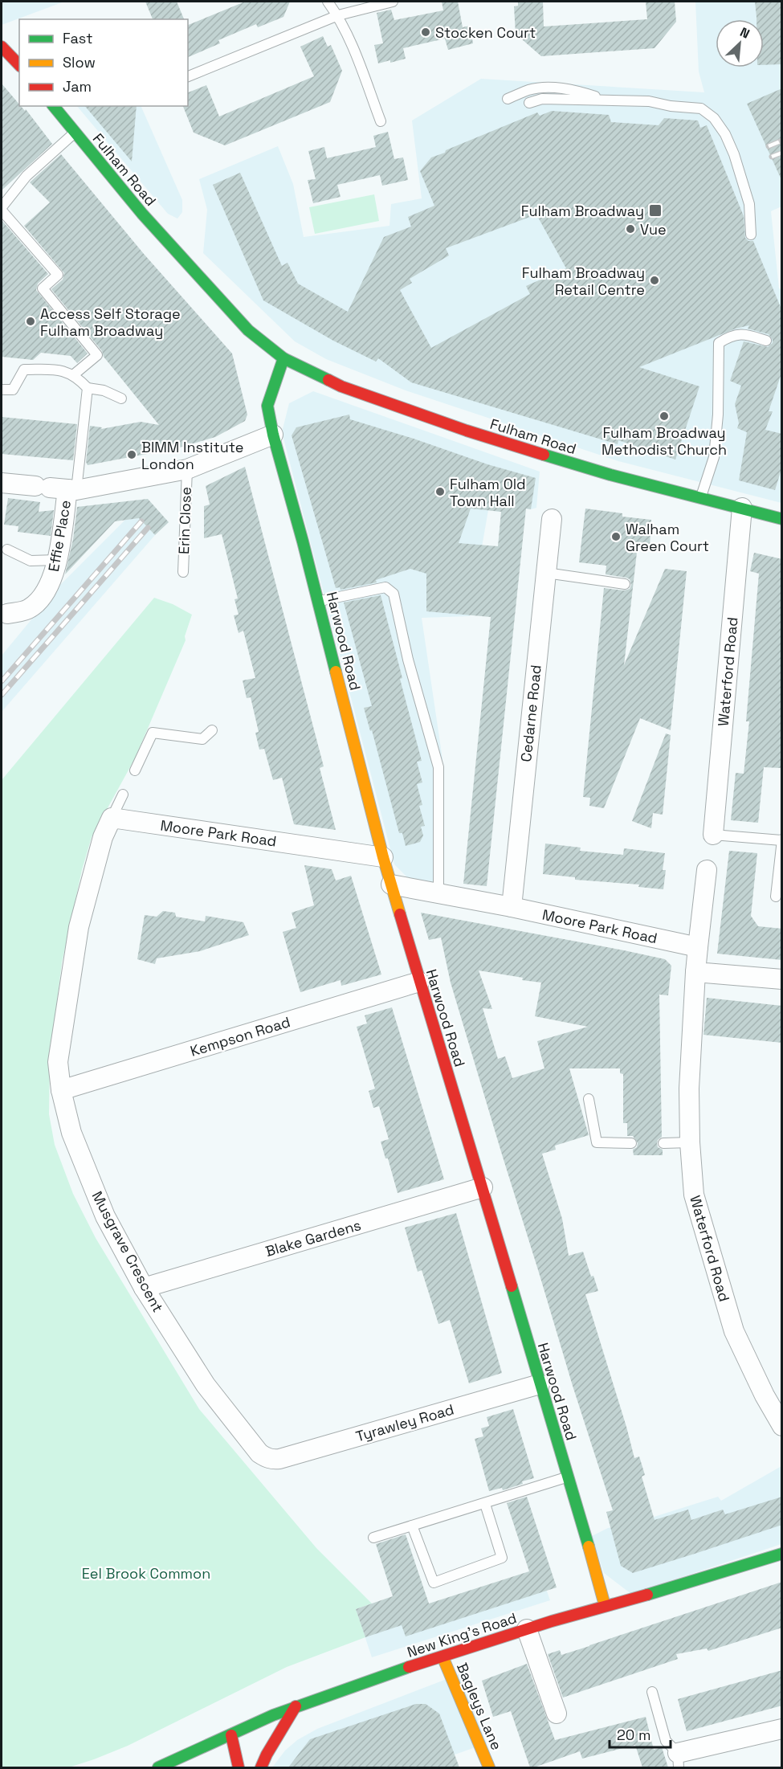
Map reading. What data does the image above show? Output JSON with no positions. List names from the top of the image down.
{
  "streets": {
    "main road": [
      "Fulham Road",
      "Harwood Road",
      "New King's Road",
      "Bagleys Lane"
    ],
    "street": [
      "Effie Place",
      "Waterford Road",
      "Cedarne Road",
      "Moore Park Road",
      "Kempson Road",
      "Blake Gardens",
      "Musgrave Crescent",
      "Tyrawley Road"
    ],
    "lane": ["Erin Close"]
  },
  "crossings": [
    ["Fulham Road", "Waterford Road"],
    ["Harwood Road", "Moore Park Road"],
    ["Harwood Road", "Kempson Road"],
    ["Harwood Road", "Blake Gardens"],
    ["Harwood Road", "Tyrawley Road"],
    ["Harwood Road", "New King's Road"],
    ["Cedarne Road", "Moore Park Road"],
    ["Moore Park Road", "Musgrave Crescent"],
    ["Kempson Road", "Musgrave Crescent"],
    ["Blake Gardens", "Musgrave Crescent"],
    ["Musgrave Crescent", "Tyrawley Road"],
    ["New King's Road", "Bagleys Lane"]
  ],
  "parks": ["Eel Brook Common"],
  "places": {
    "other": [
      "Stocken Court",
      "Vue",
      "Fulham Broadway Retail Centre",
      "Access Self Storage Fulham Broadway",
      "Fulham Broadway Methodist Church",
      "BIMM Institute London",
      "Fulham Old Town Hall",
      "Walham Green Court"
    ],
    "transit": ["Fulham Broadway"]
  },
  "legend": ["Fast", "Slow", "Jam"],
  "scale_bar": "20 m",
  "north": "top right"
}
